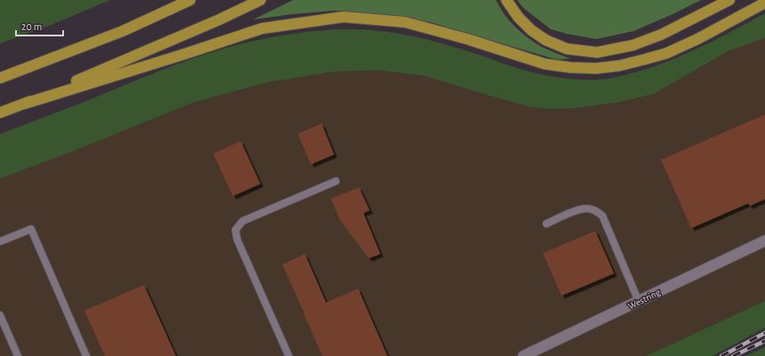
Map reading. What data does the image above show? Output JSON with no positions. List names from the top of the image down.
{
  "streets": {
    "street": ["Westring"]
  },
  "scale_bar": "20 m"
}
